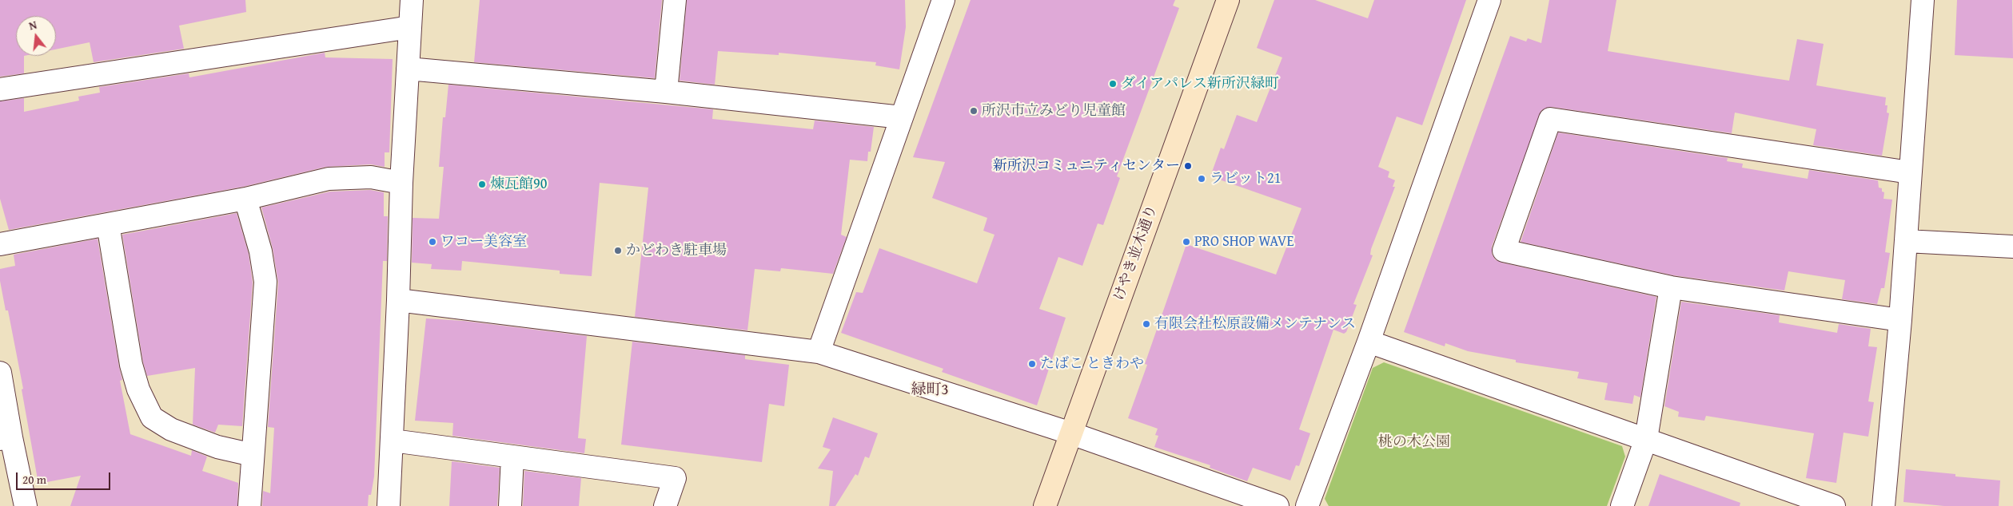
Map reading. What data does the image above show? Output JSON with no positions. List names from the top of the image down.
{
  "streets": {
    "street": ["けやき並木通り"]
  },
  "districts": ["緑町3"],
  "parks": ["桃の木公園"],
  "places": [
    "ダイアパレス新所沢緑町",
    "所沢市立みどり児童館",
    "新所沢コミュニティセンター",
    "ラビット21",
    "煉瓦館90",
    "ワコー美容室",
    "PRO SHOP WAVE",
    "かどわき駐車場",
    "有限会社松原設備メンテナンス",
    "たばこ ときわや"
  ],
  "scale_bar": "20 m",
  "north": "top"
}
